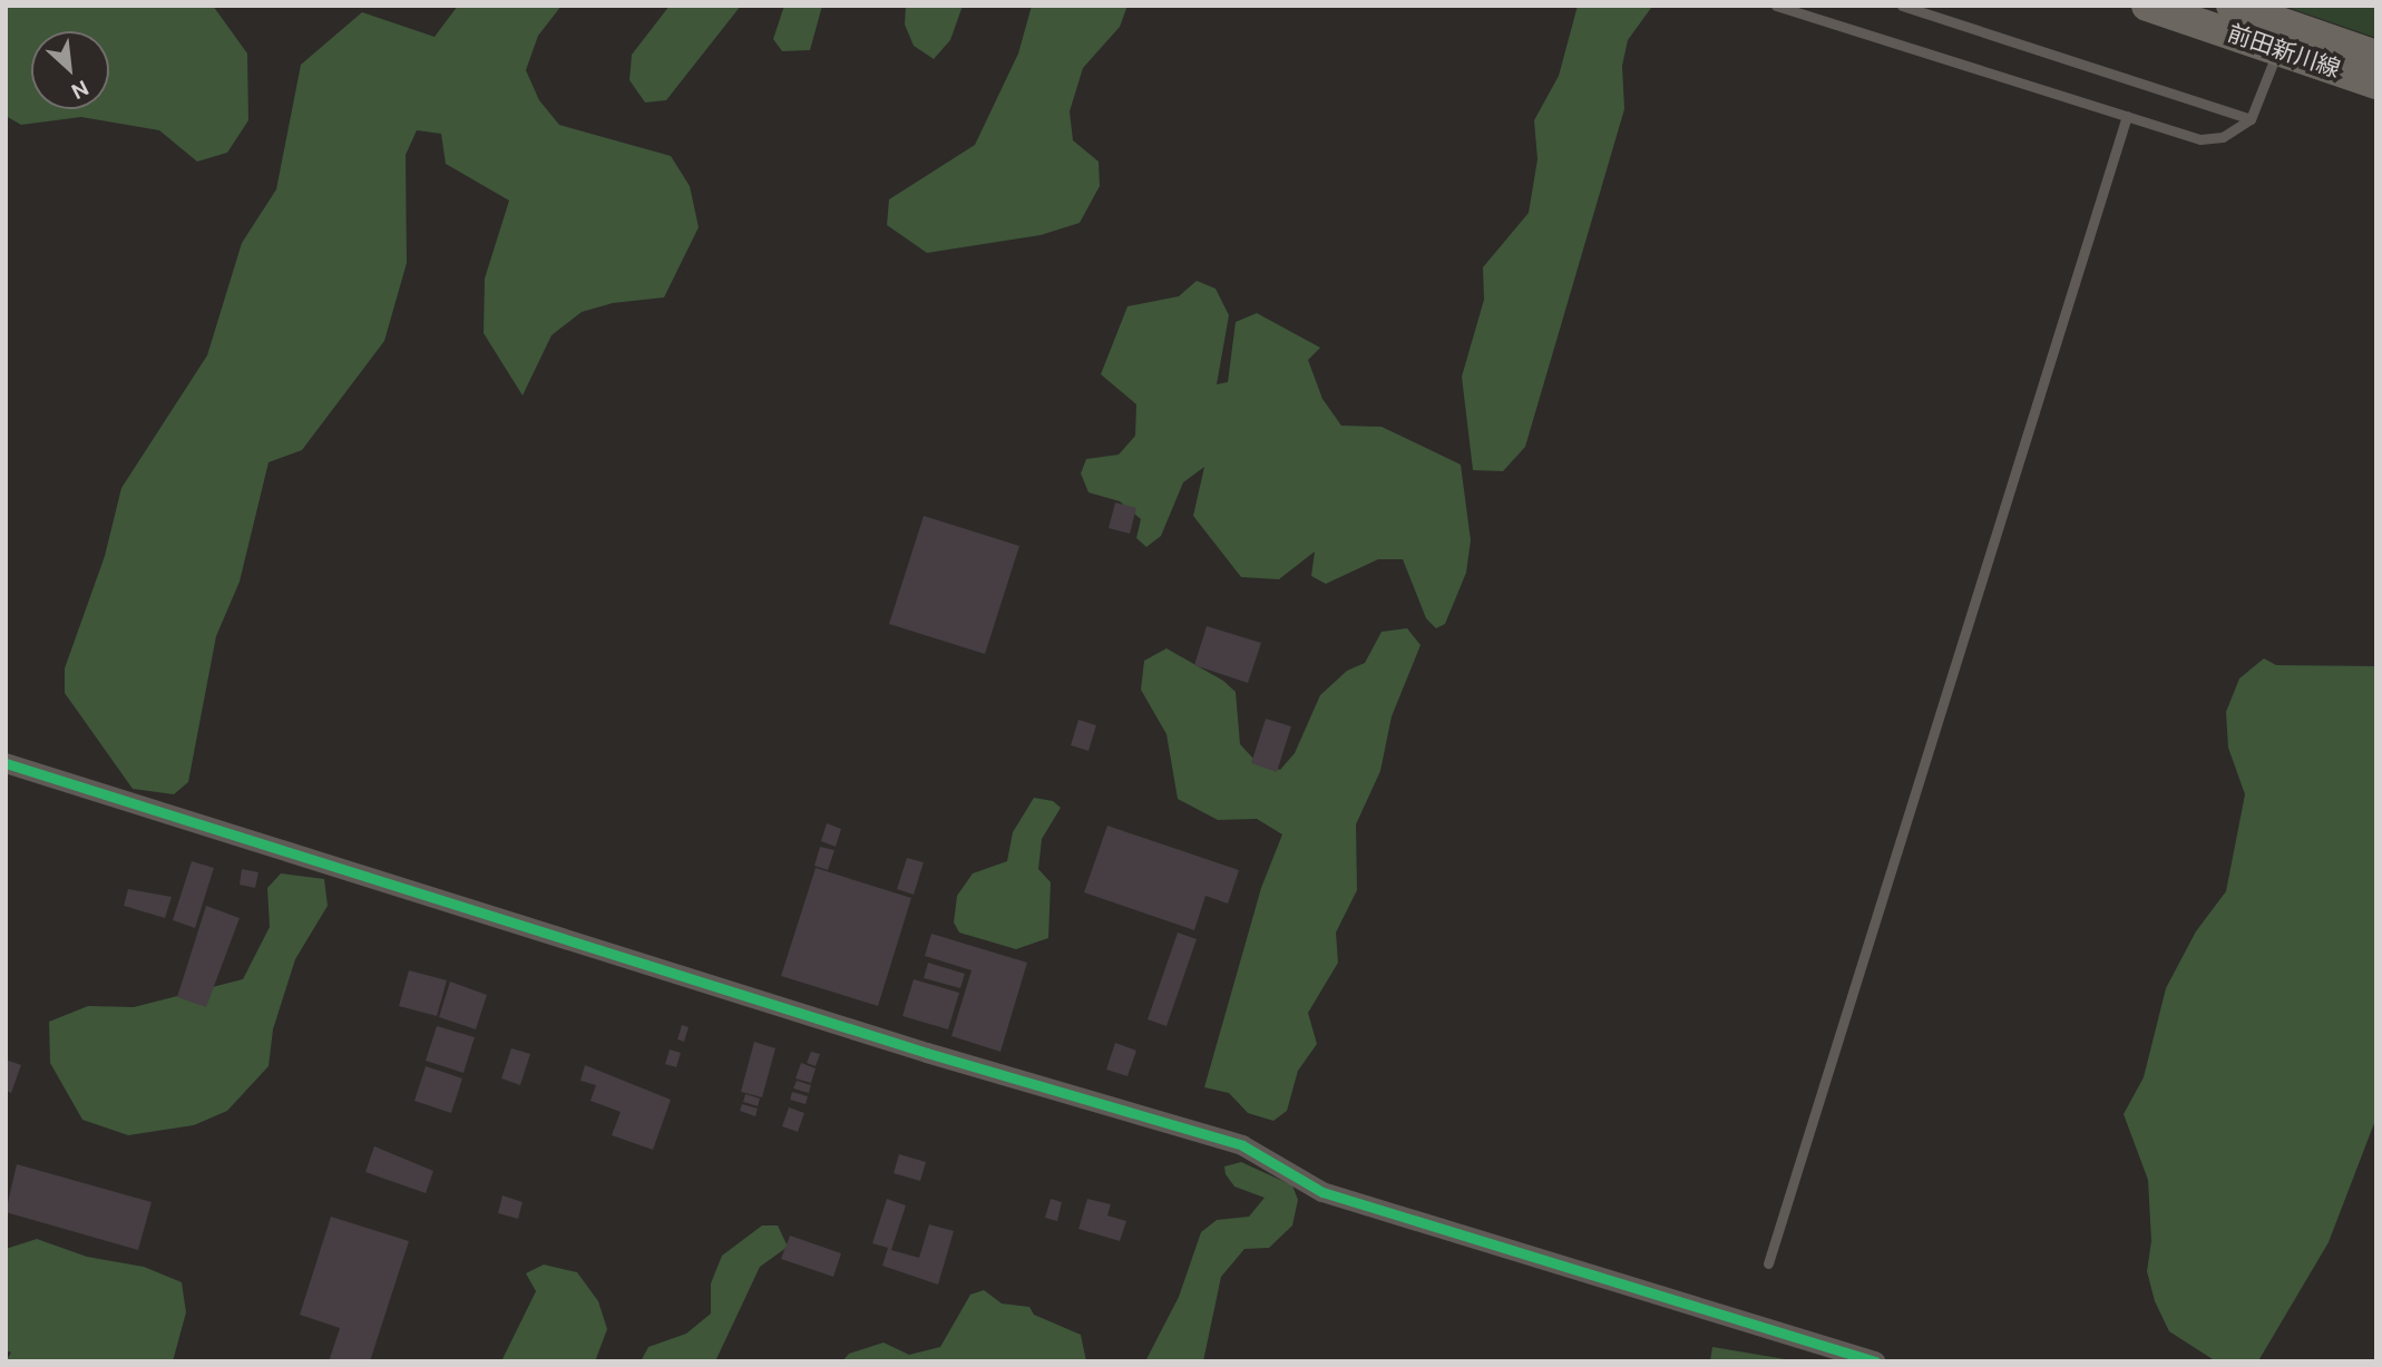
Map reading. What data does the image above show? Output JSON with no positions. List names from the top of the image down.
{
  "streets": {
    "main road": ["前田新川線"]
  },
  "north": "bottom right"
}
